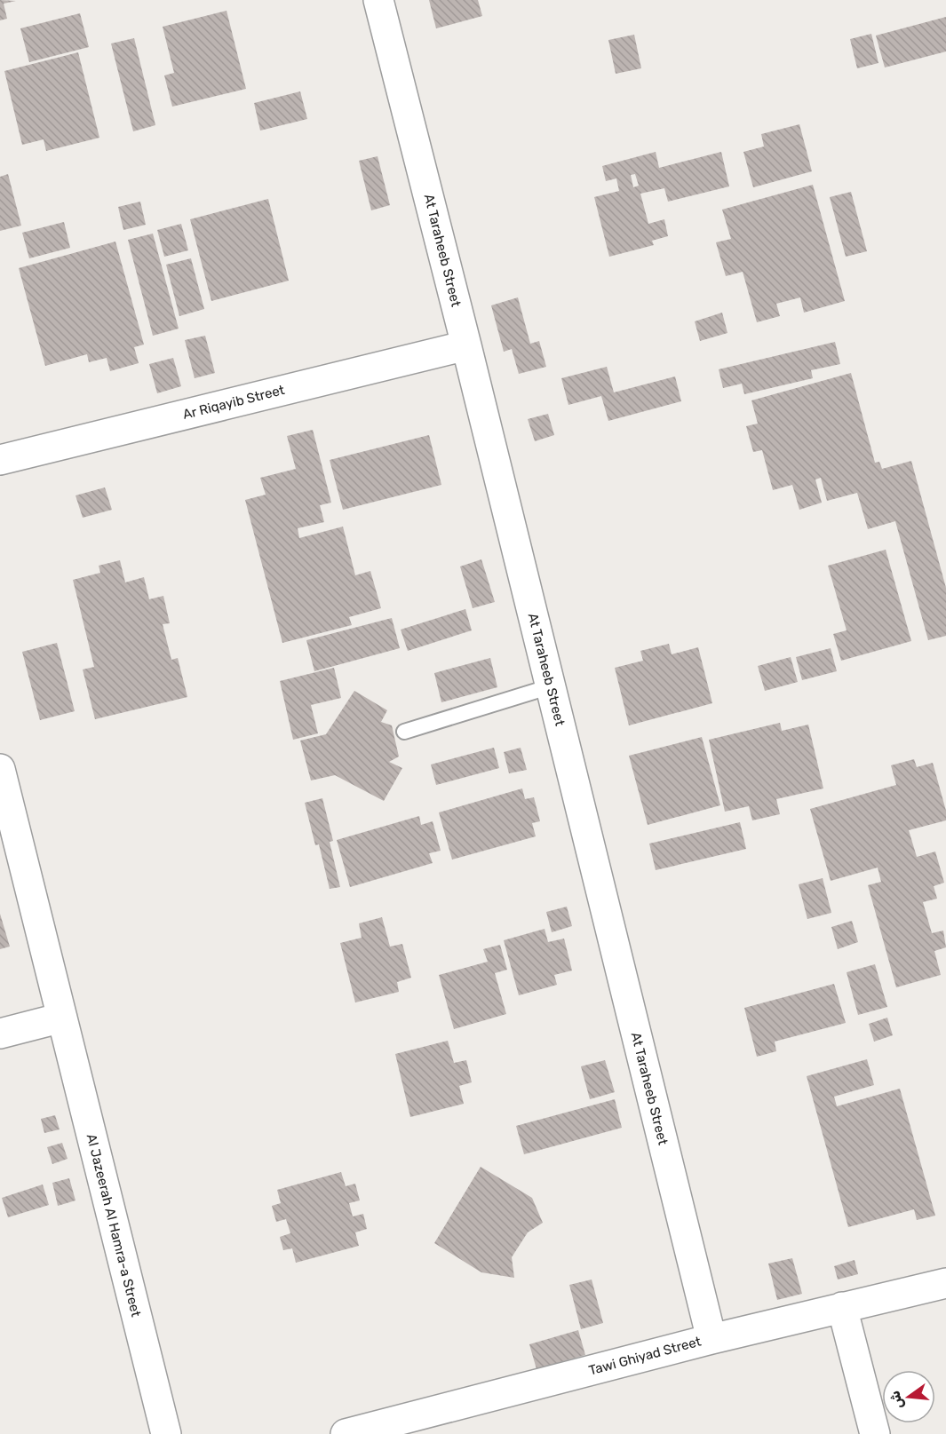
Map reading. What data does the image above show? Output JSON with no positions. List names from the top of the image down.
{
  "streets": {
    "street": [
      "At Taraheeb Street",
      "Ar Riqayib Street",
      "Al Jazeerah Al Hamra-a Street",
      "Tawi Ghiyad Street"
    ]
  },
  "crossings": [
    ["At Taraheeb Street", "Ar Riqayib Street"],
    ["At Taraheeb Street", "Tawi Ghiyad Street"]
  ],
  "north": "left"
}
